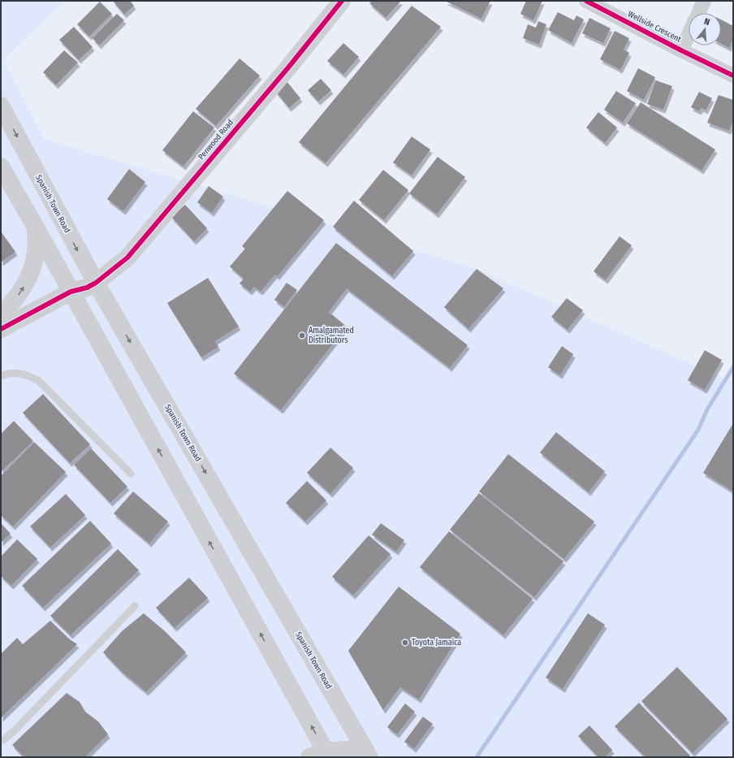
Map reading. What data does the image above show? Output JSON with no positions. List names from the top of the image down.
{
  "streets": {
    "main road": ["Penwood Road", "Spanish Town Road"],
    "street": ["Wellside Crescent"]
  },
  "crossings": [
    ["Penwood Road", "Spanish Town Road"]
  ],
  "places": ["Amalgamated Distributors", "Toyota Jamaica"],
  "north": "top"
}
